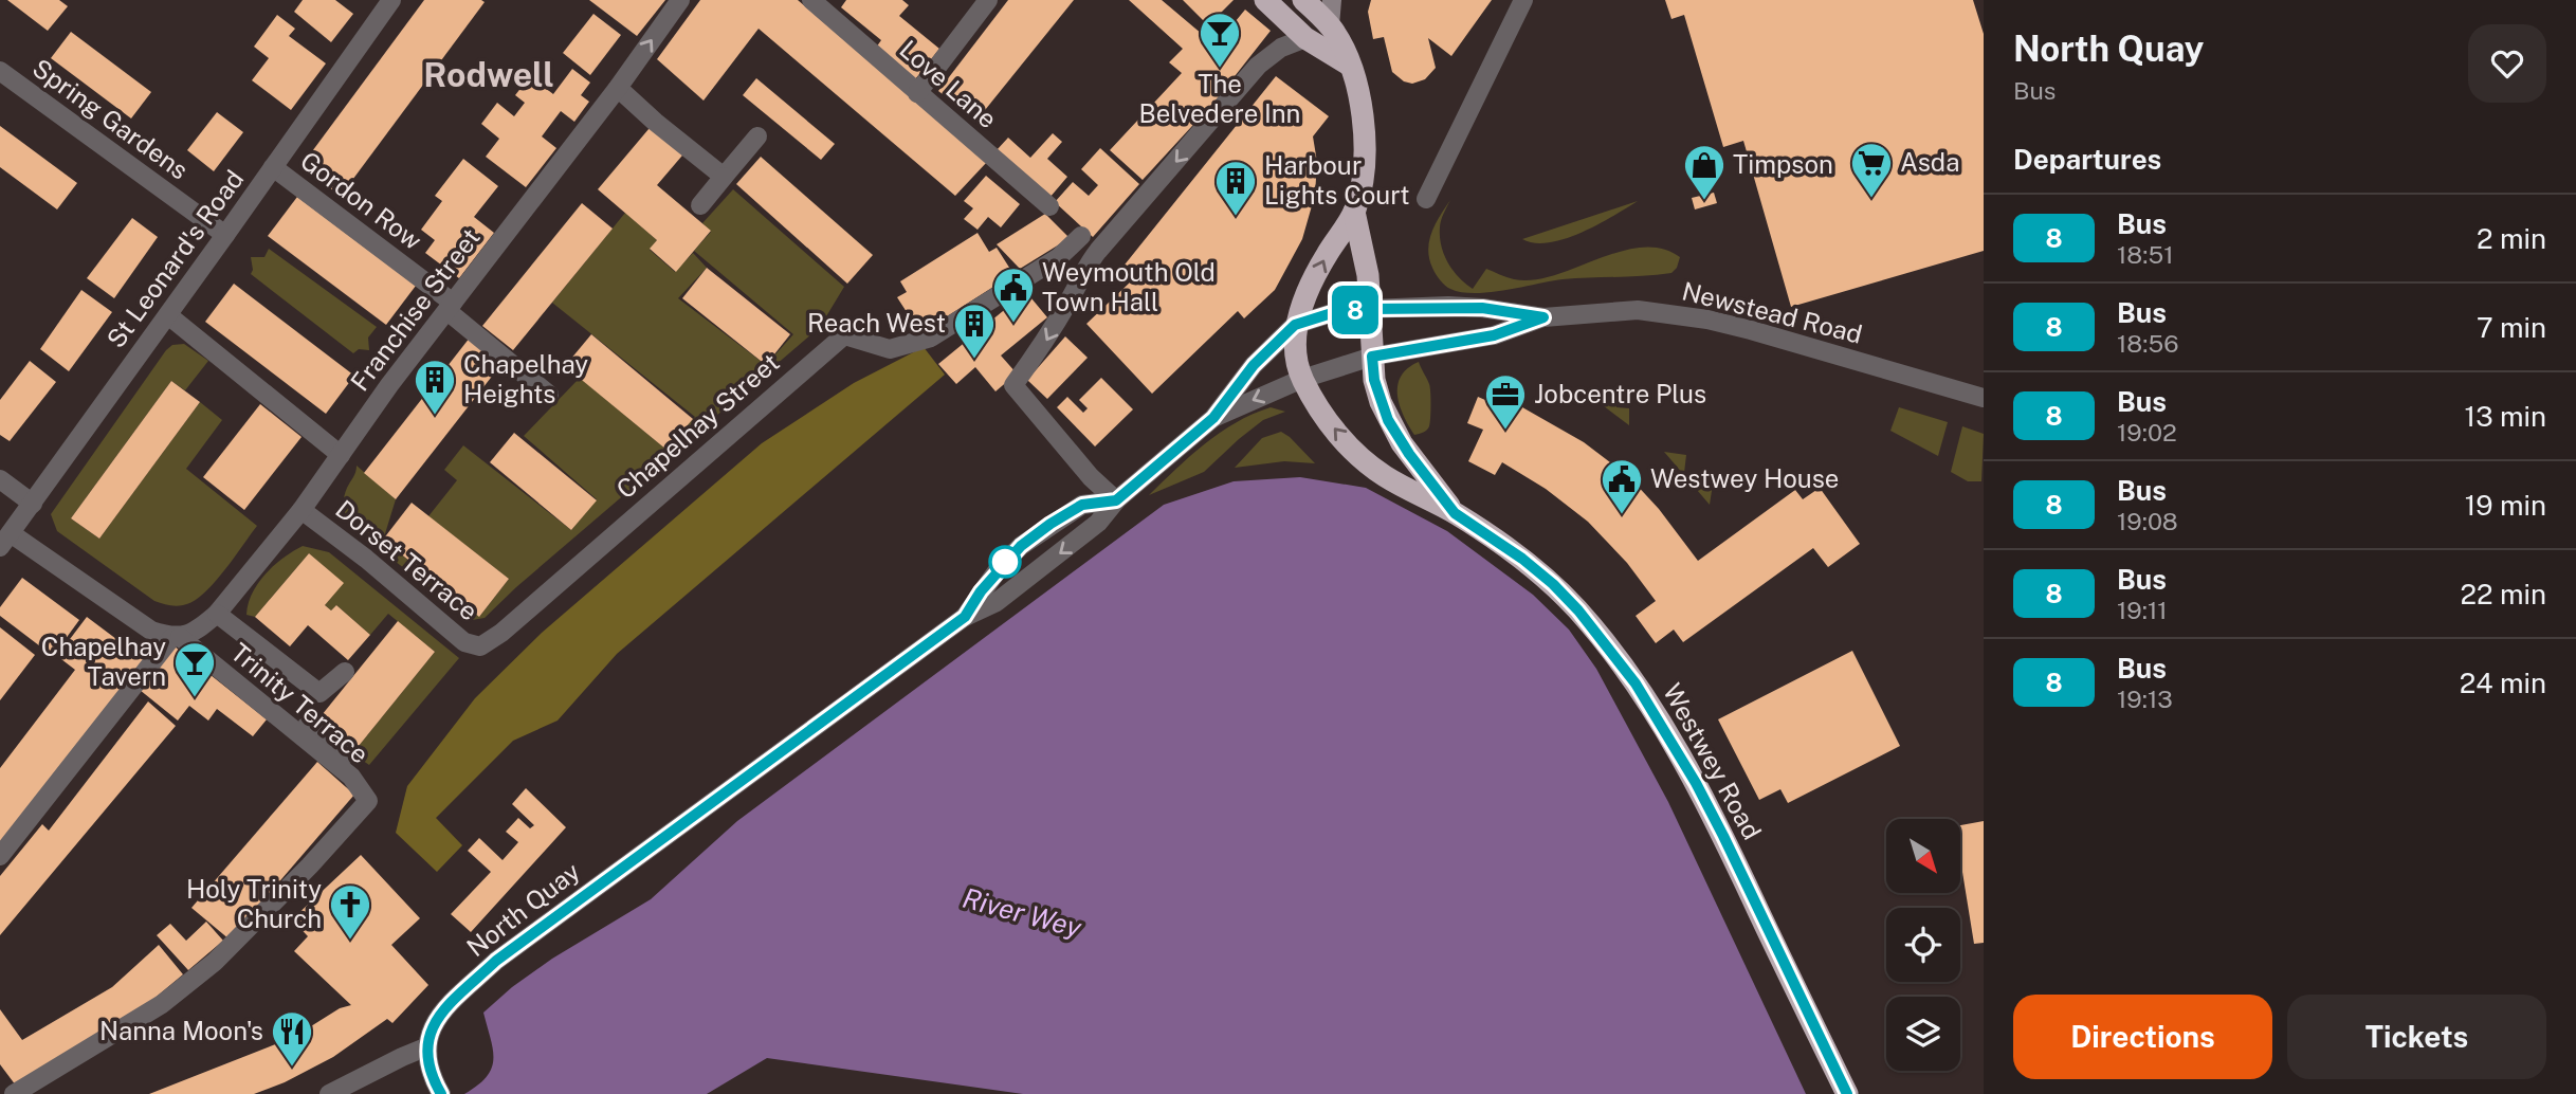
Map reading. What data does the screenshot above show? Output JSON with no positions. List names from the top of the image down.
{
  "streets": {
    "highway": ["Westwey Road"],
    "street": [
      "Love Lane",
      "Spring Gardens",
      "Gordon Row",
      "St Leonard's Road",
      "Franchise Street",
      "Newstead Road",
      "Chapelhay Street",
      "Dorset Terrace",
      "Trinity Terrace",
      "North Quay"
    ]
  },
  "crossings": [
    ["Spring Gardens", "St Leonard's Road"],
    ["Gordon Row", "St Leonard's Road"],
    ["Gordon Row", "Franchise Street"],
    ["Franchise Street", "Dorset Terrace"],
    ["Franchise Street", "Trinity Terrace"],
    ["Newstead Road", "Westwey Road"],
    ["Newstead Road", "North Quay"],
    ["Chapelhay Street", "Dorset Terrace"],
    ["Westwey Road", "North Quay"]
  ],
  "districts": ["Rodwell"],
  "water": ["River Wey"],
  "places": {
    "bar": ["The Belvedere Inn", "Chapelhay Tavern"],
    "supermarket": ["Asda"],
    "shop": ["Timpson"],
    "building": ["Harbour Lights Court", "Reach West", "Chapelhay Heights"],
    "public building": ["Weymouth Old Town Hall", "Westwey House"],
    "office": ["Jobcentre Plus"],
    "church": ["Holy Trinity Church"],
    "restaurant": ["Nanna Moon's"]
  },
  "lines": ["bus line 8"],
  "north": "bottom right",
  "page": {
    "on_map": "8",
    "heading": [
      ["North Quay", "Bus"],
      "Departures"
    ],
    "list": [
      {
        "mark": "8",
        "name": "Bus",
        "note": "18:51",
        "value": "2 min"
      },
      {
        "mark": "8",
        "name": "Bus",
        "note": "18:56",
        "value": "7 min"
      },
      {
        "mark": "8",
        "name": "Bus",
        "note": "19:02",
        "value": "13 min"
      },
      {
        "mark": "8",
        "name": "Bus",
        "note": "19:08",
        "value": "19 min"
      },
      {
        "mark": "8",
        "name": "Bus",
        "note": "19:11",
        "value": "22 min"
      },
      {
        "mark": "8",
        "name": "Bus",
        "note": "19:13",
        "value": "24 min"
      }
    ],
    "buttons": ["Directions", "Tickets"]
  }
}
